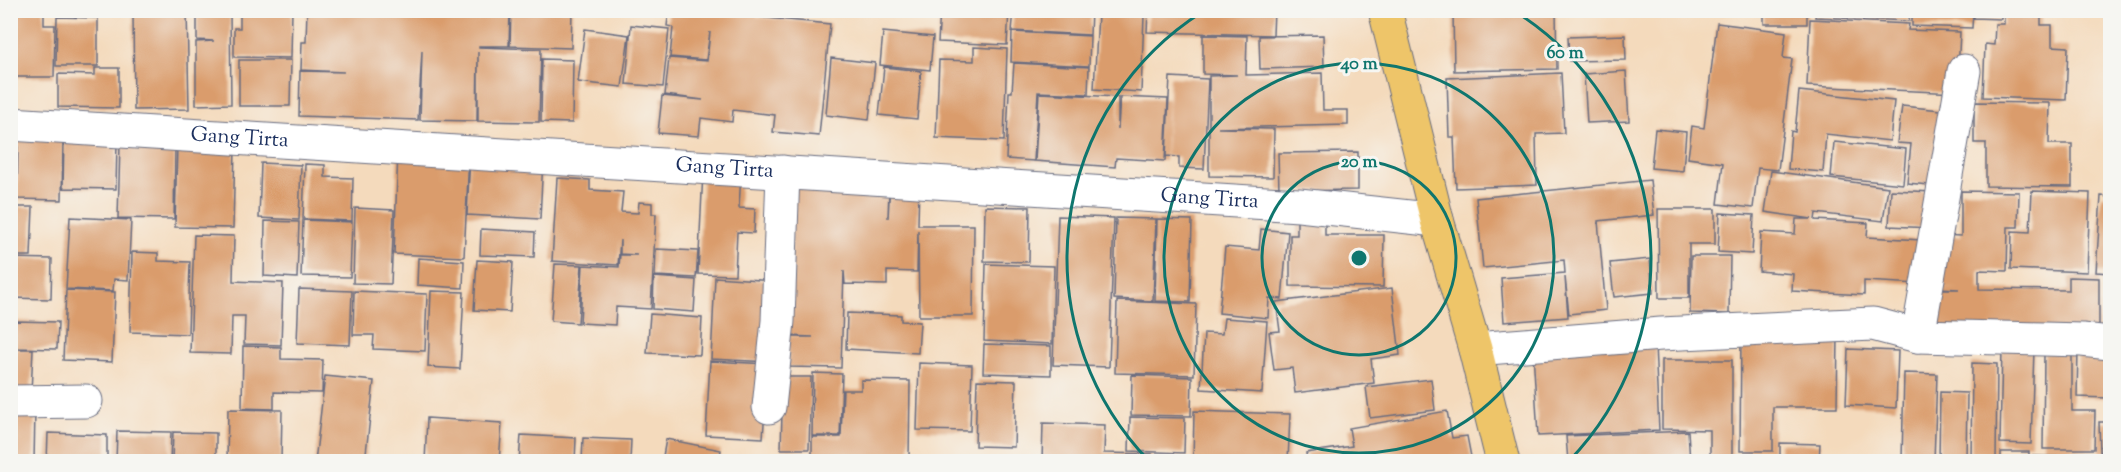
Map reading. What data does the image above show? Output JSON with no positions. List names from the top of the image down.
{
  "streets": {
    "street": ["Gang Tirta"]
  },
  "rings": ["60 m", "40 m", "20 m"]
}
